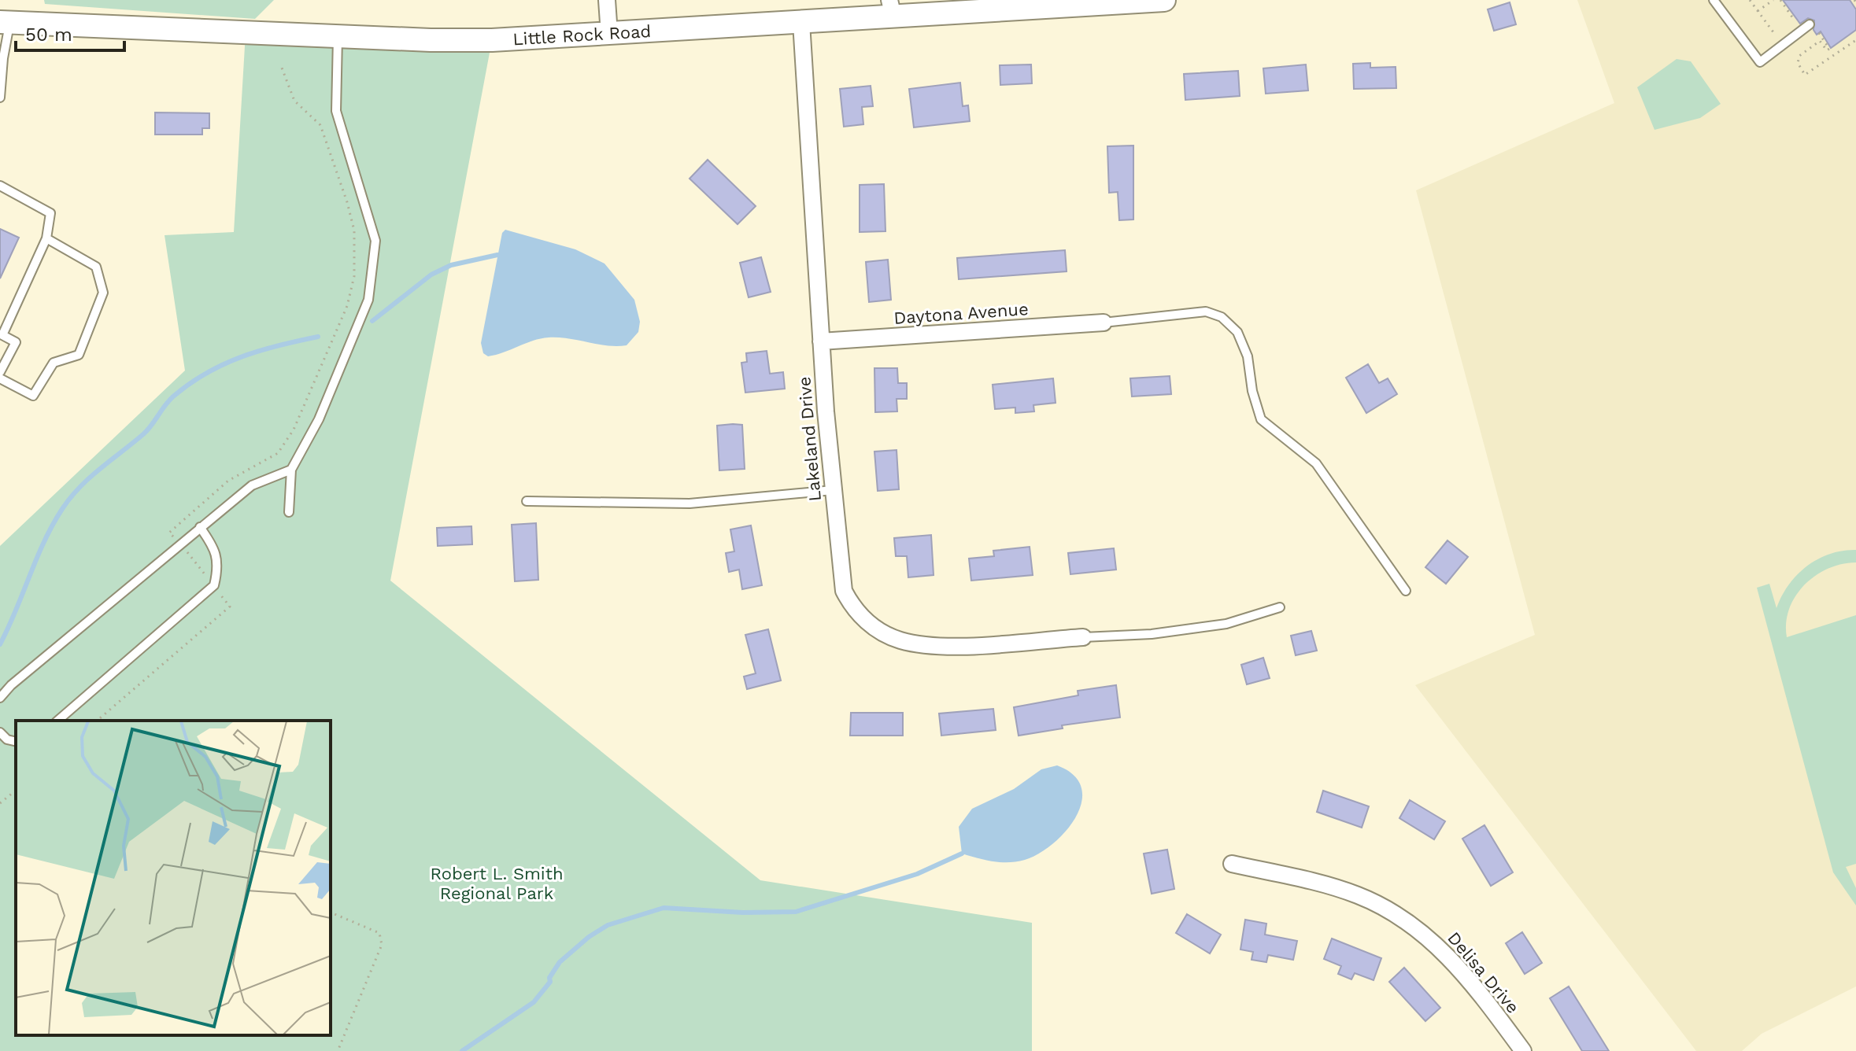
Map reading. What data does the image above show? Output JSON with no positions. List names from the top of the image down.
{
  "streets": {
    "main road": ["Little Rock Road"],
    "street": ["Daytona Avenue", "Lakeland Drive", "Delisa Drive"]
  },
  "crossings": [
    ["Little Rock Road", "Lakeland Drive"],
    ["Daytona Avenue", "Lakeland Drive"]
  ],
  "parks": ["Robert L. Smith Regional Park"],
  "scale_bar": "50 m"
}
